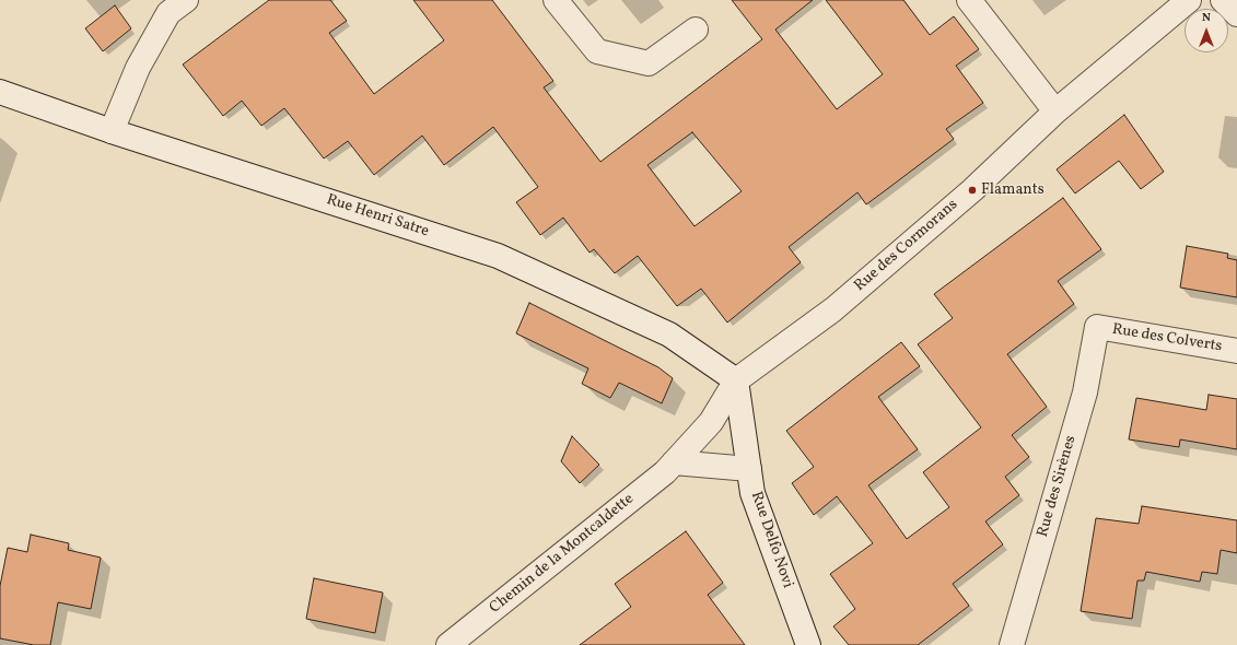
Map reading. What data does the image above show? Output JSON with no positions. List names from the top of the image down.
{
  "streets": {
    "street": [
      "Rue Henri Satre",
      "Rue des Cormorans",
      "Rue des Colverts",
      "Rue des Sirènes",
      "Rue Delfo Novi",
      "Chemin de la Montcaldette"
    ]
  },
  "crossings": [
    ["Rue Henri Satre", "Rue des Cormorans"],
    ["Rue Henri Satre", "Rue Delfo Novi"],
    ["Rue Henri Satre", "Chemin de la Montcaldette"],
    ["Rue des Cormorans", "Rue Delfo Novi"],
    ["Rue des Cormorans", "Chemin de la Montcaldette"],
    ["Rue des Colverts", "Rue des Sirènes"],
    ["Rue Delfo Novi", "Chemin de la Montcaldette"]
  ],
  "places": ["Flamants"],
  "north": "top"
}
